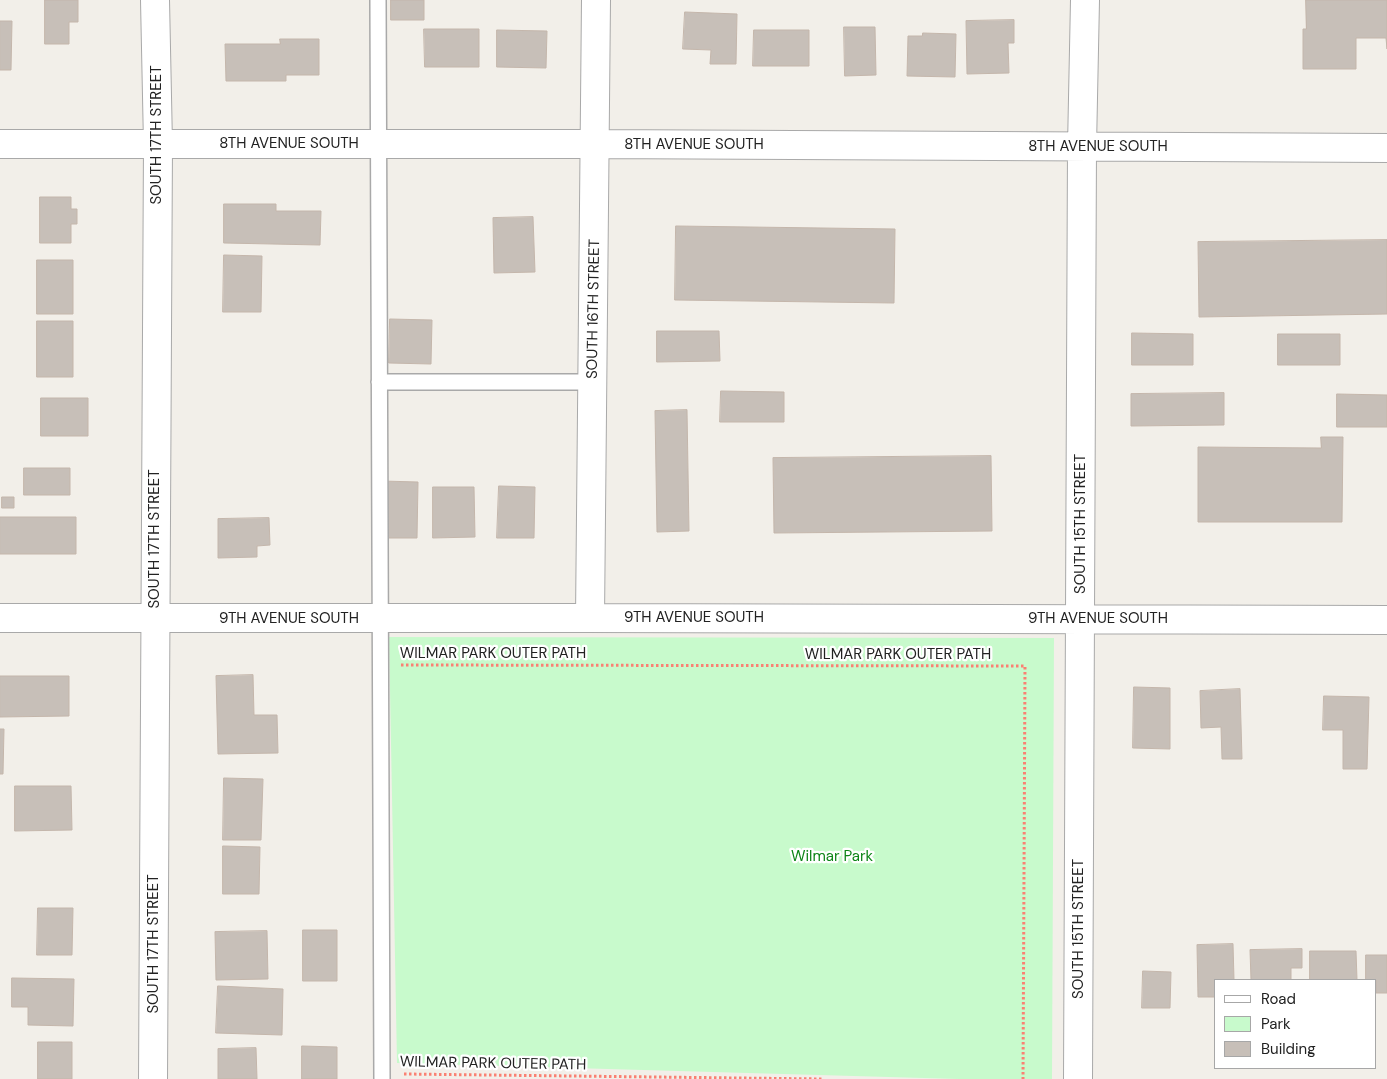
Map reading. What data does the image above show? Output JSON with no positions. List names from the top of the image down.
{
  "streets": {
    "street": [
      "SOUTH 17TH STREET",
      "8TH AVENUE SOUTH",
      "SOUTH 16TH STREET",
      "SOUTH 15TH STREET",
      "9TH AVENUE SOUTH"
    ],
    "path": ["WILMAR PARK OUTER PATH"]
  },
  "crossings": [
    ["SOUTH 17TH STREET", "8TH AVENUE SOUTH"],
    ["SOUTH 17TH STREET", "9TH AVENUE SOUTH"],
    ["8TH AVENUE SOUTH", "SOUTH 16TH STREET"],
    ["8TH AVENUE SOUTH", "SOUTH 15TH STREET"],
    ["SOUTH 16TH STREET", "9TH AVENUE SOUTH"],
    ["SOUTH 15TH STREET", "9TH AVENUE SOUTH"]
  ],
  "parks": ["Wilmar Park"],
  "legend": ["Road", "Park", "Building"]
}
